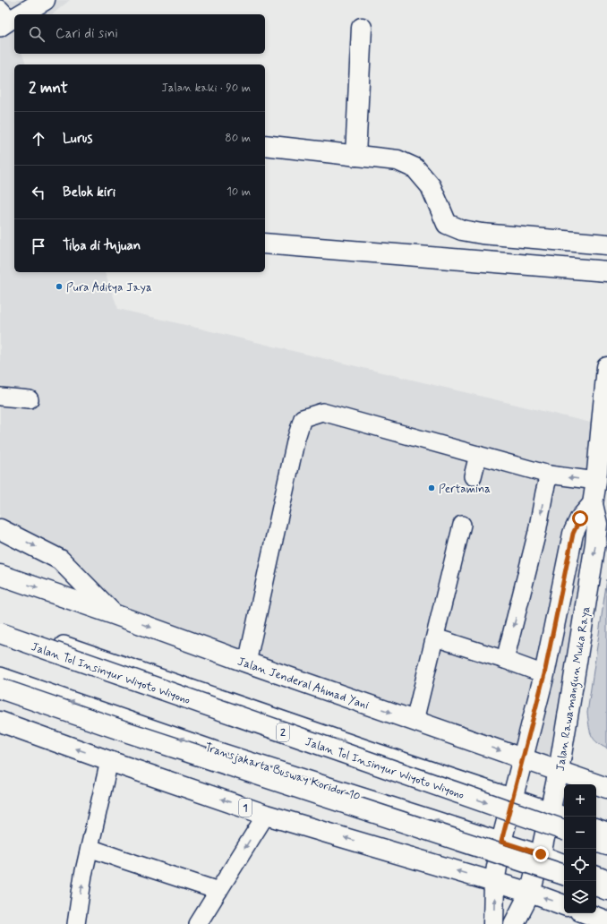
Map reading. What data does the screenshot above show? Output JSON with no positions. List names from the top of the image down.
{
  "streets": {
    "main road": [
      "Jalan Tol Insinyur Wiyoto Wiyono",
      "Jalan Jenderal Ahmad Yani",
      "Jalan Rawamangun Muka Raya",
      "2",
      "1"
    ],
    "lane": ["Transjakarta Busway Koridor 10"]
  },
  "crossings": [
    ["Jalan Jenderal Ahmad Yani", "Jalan Rawamangun Muka Raya"],
    ["Jalan Rawamangun Muka Raya", "Transjakarta Busway Koridor 10"],
    ["Jalan Rawamangun Muka Raya", "1"]
  ],
  "places": ["Pura Aditya Jaya", "Pertamina"],
  "page": {
    "search": "Cari di sini",
    "heading": ["2 mnt", "Jalan kaki · 90 m"],
    "list": [
      ["Lurus", "80 m"],
      ["Belok kiri", "10 m"],
      "Tiba di tujuan"
    ],
    "map_buttons": ["+", "−"]
  }
}
